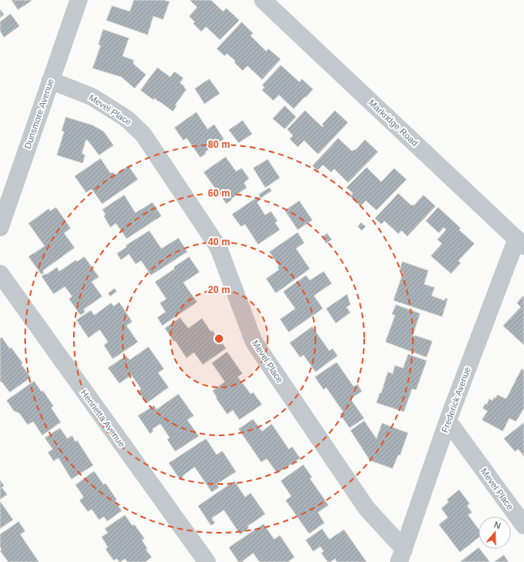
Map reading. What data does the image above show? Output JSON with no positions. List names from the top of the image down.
{
  "streets": {
    "street": [
      "Mevel Place",
      "Dunsmore Avenue",
      "Markridge Road",
      "Frederick Avenue",
      "Henrietta Avenue"
    ]
  },
  "crossings": [
    ["Mevel Place", "Dunsmore Avenue"],
    ["Mevel Place", "Frederick Avenue"],
    ["Markridge Road", "Frederick Avenue"]
  ],
  "north": "top",
  "rings": [
    "80 m",
    "60 m",
    "40 m",
    "20 m"
  ]
}
